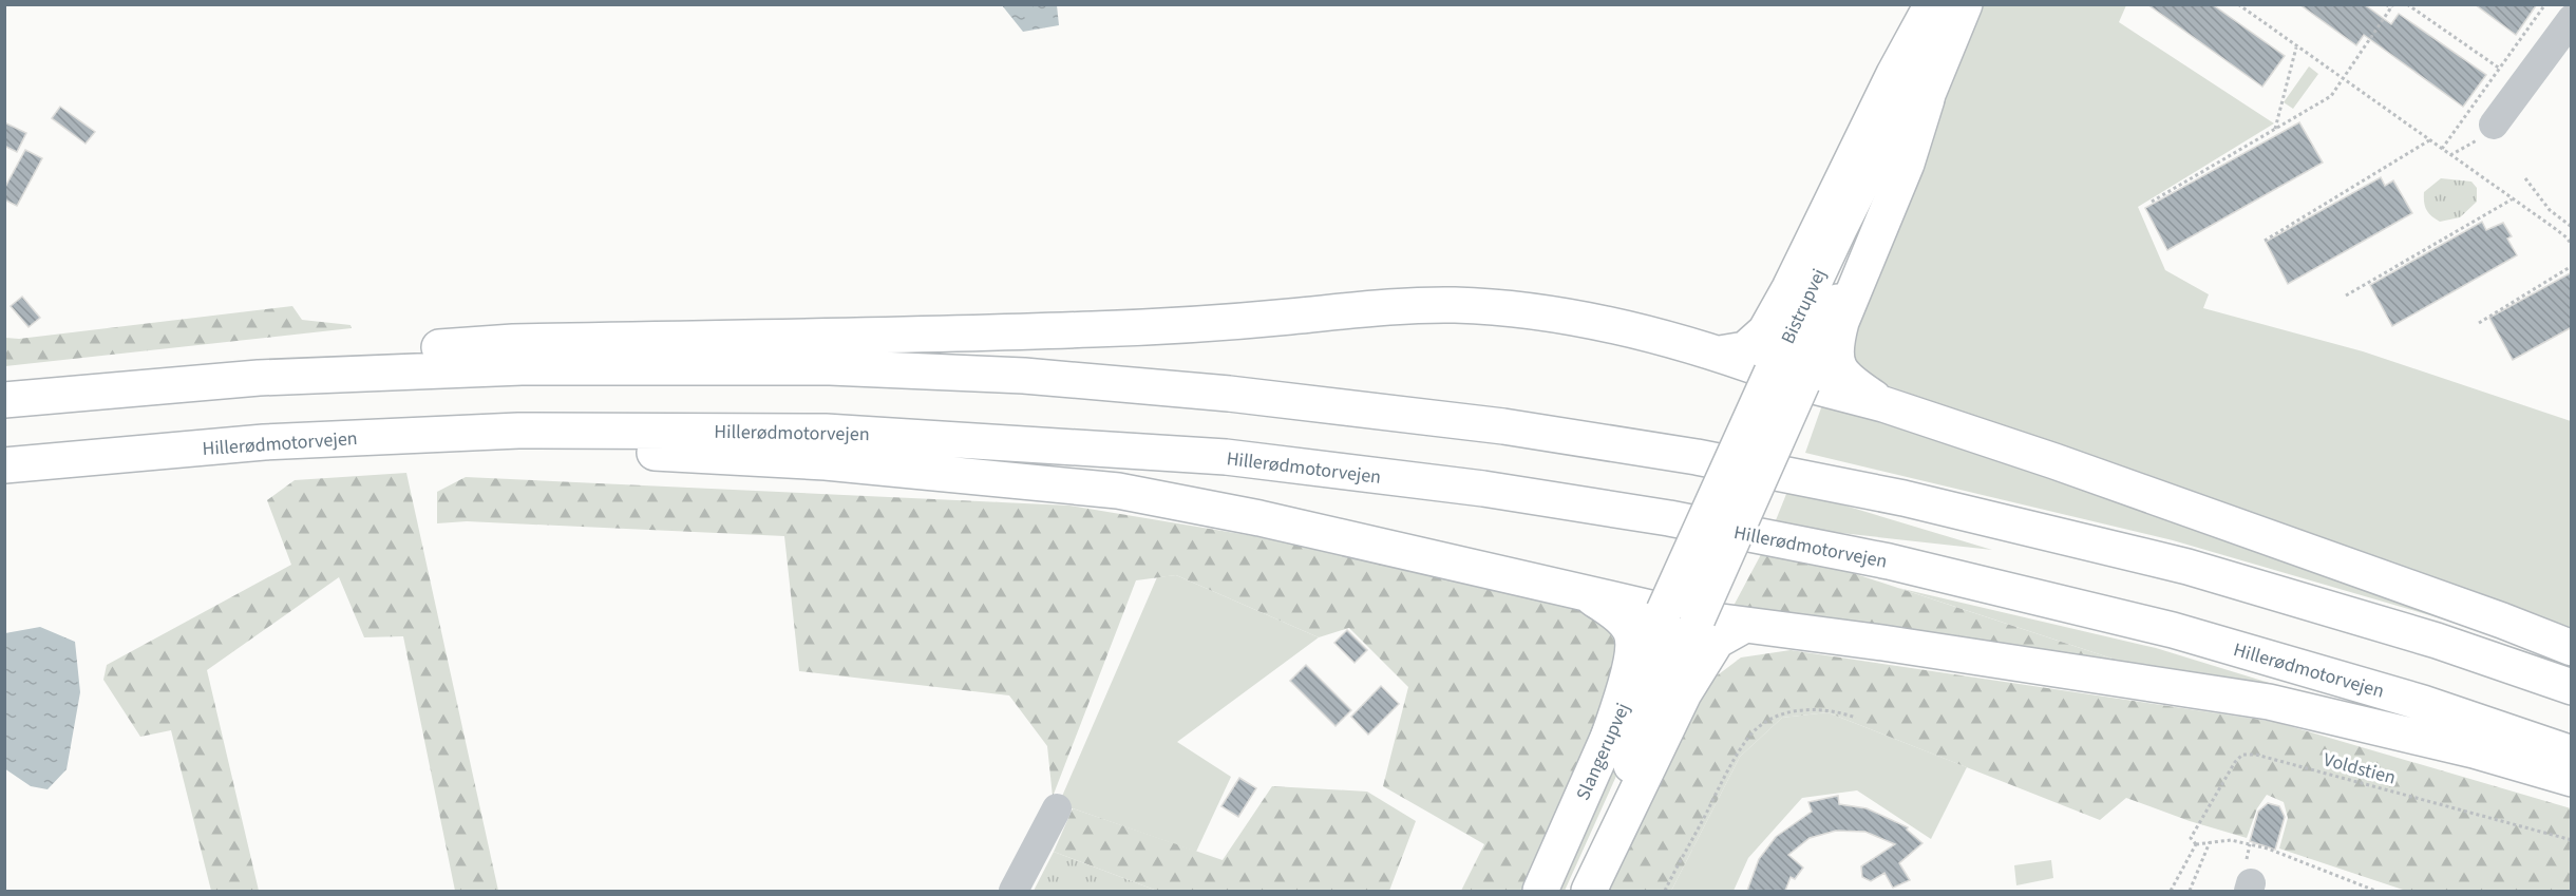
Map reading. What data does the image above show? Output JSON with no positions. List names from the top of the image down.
{
  "streets": {
    "main road": ["Bistrupvej", "Hillerødmotorvejen", "Slangerupvej"],
    "path": ["Voldstien"]
  },
  "crossings": [
    ["Bistrupvej", "Slangerupvej"]
  ]
}
